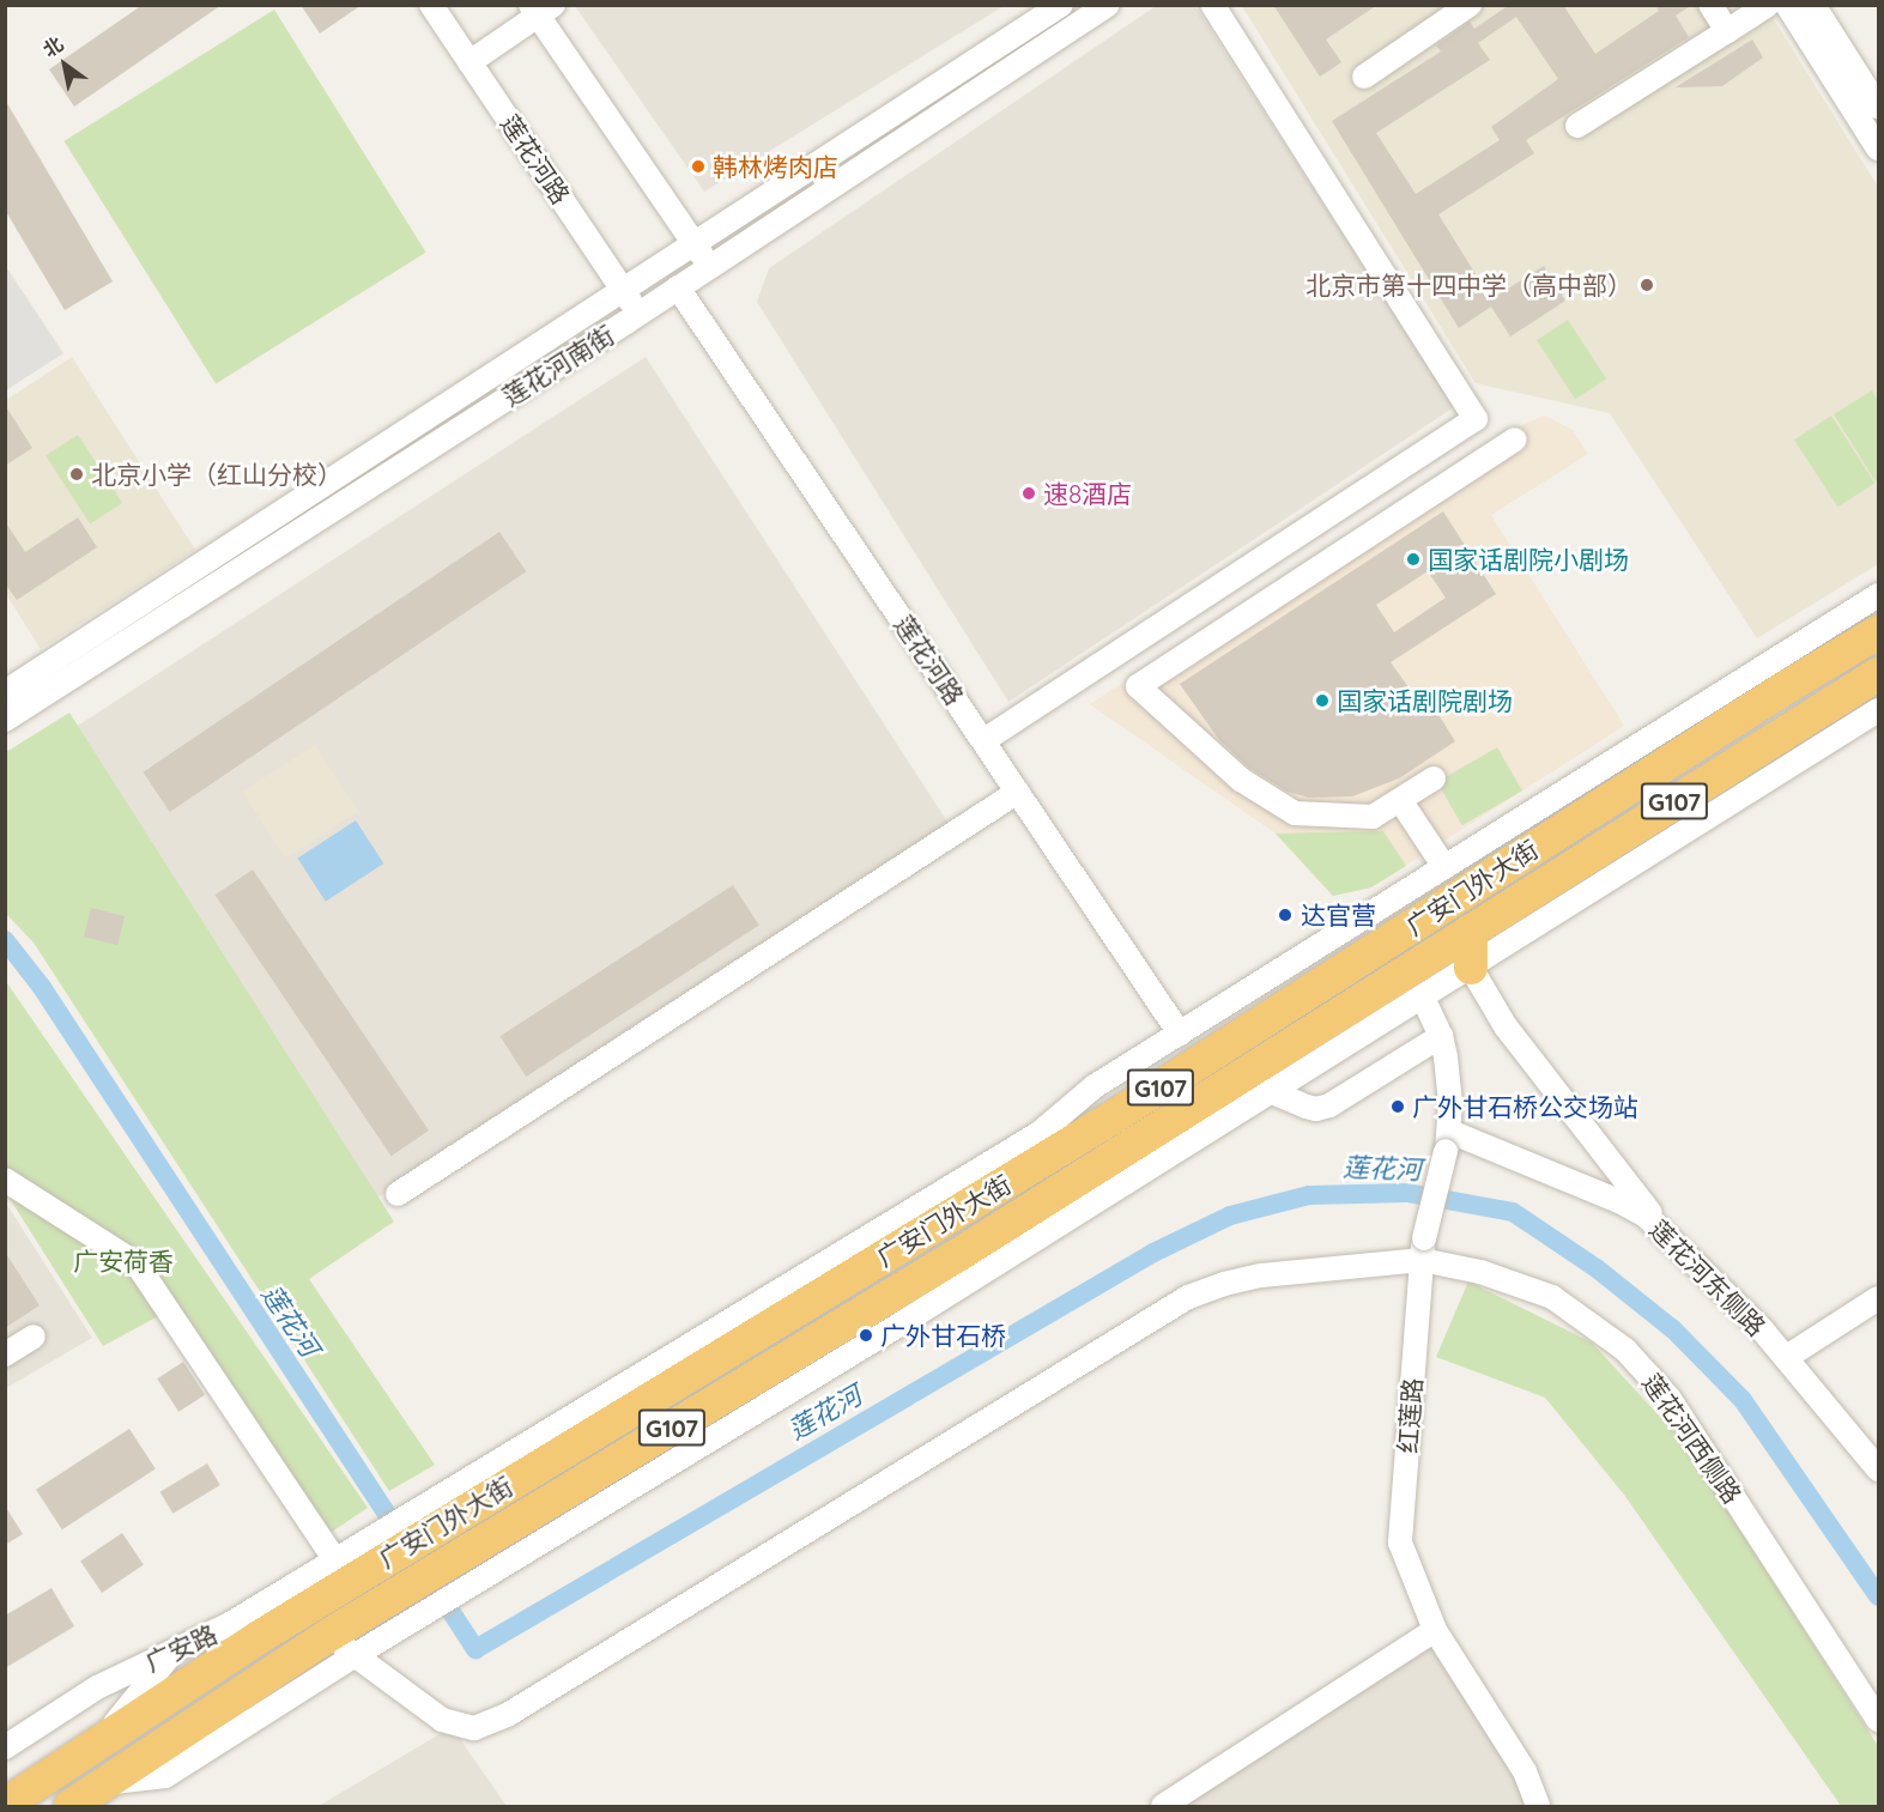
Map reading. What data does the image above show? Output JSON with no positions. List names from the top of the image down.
{
  "streets": {
    "highway": ["G107", "广安门外大街"],
    "street": [
      "莲花河路",
      "莲花河南街",
      "莲花河东侧路",
      "红莲路",
      "莲花河西侧路",
      "广安路"
    ]
  },
  "crossings": [
    ["莲花河路", "莲花河南街"],
    ["莲花河路", "广安门外大街"],
    ["广安门外大街", "红莲路"],
    ["广安门外大街", "莲花河西侧路"],
    ["广安门外大街", "广安路"],
    ["莲花河东侧路", "红莲路"],
    ["红莲路", "莲花河西侧路"]
  ],
  "water": ["莲花河"],
  "parks": ["广安荷香"],
  "places": [
    "韩林烤肉店",
    "北京市第十四中学（高中部）",
    "北京小学（红山分校）",
    "速8酒店",
    "国家话剧院小剧场",
    "国家话剧院剧场",
    "达官营",
    "广外甘石桥公交场站",
    "广外甘石桥"
  ],
  "north": "top left"
}
